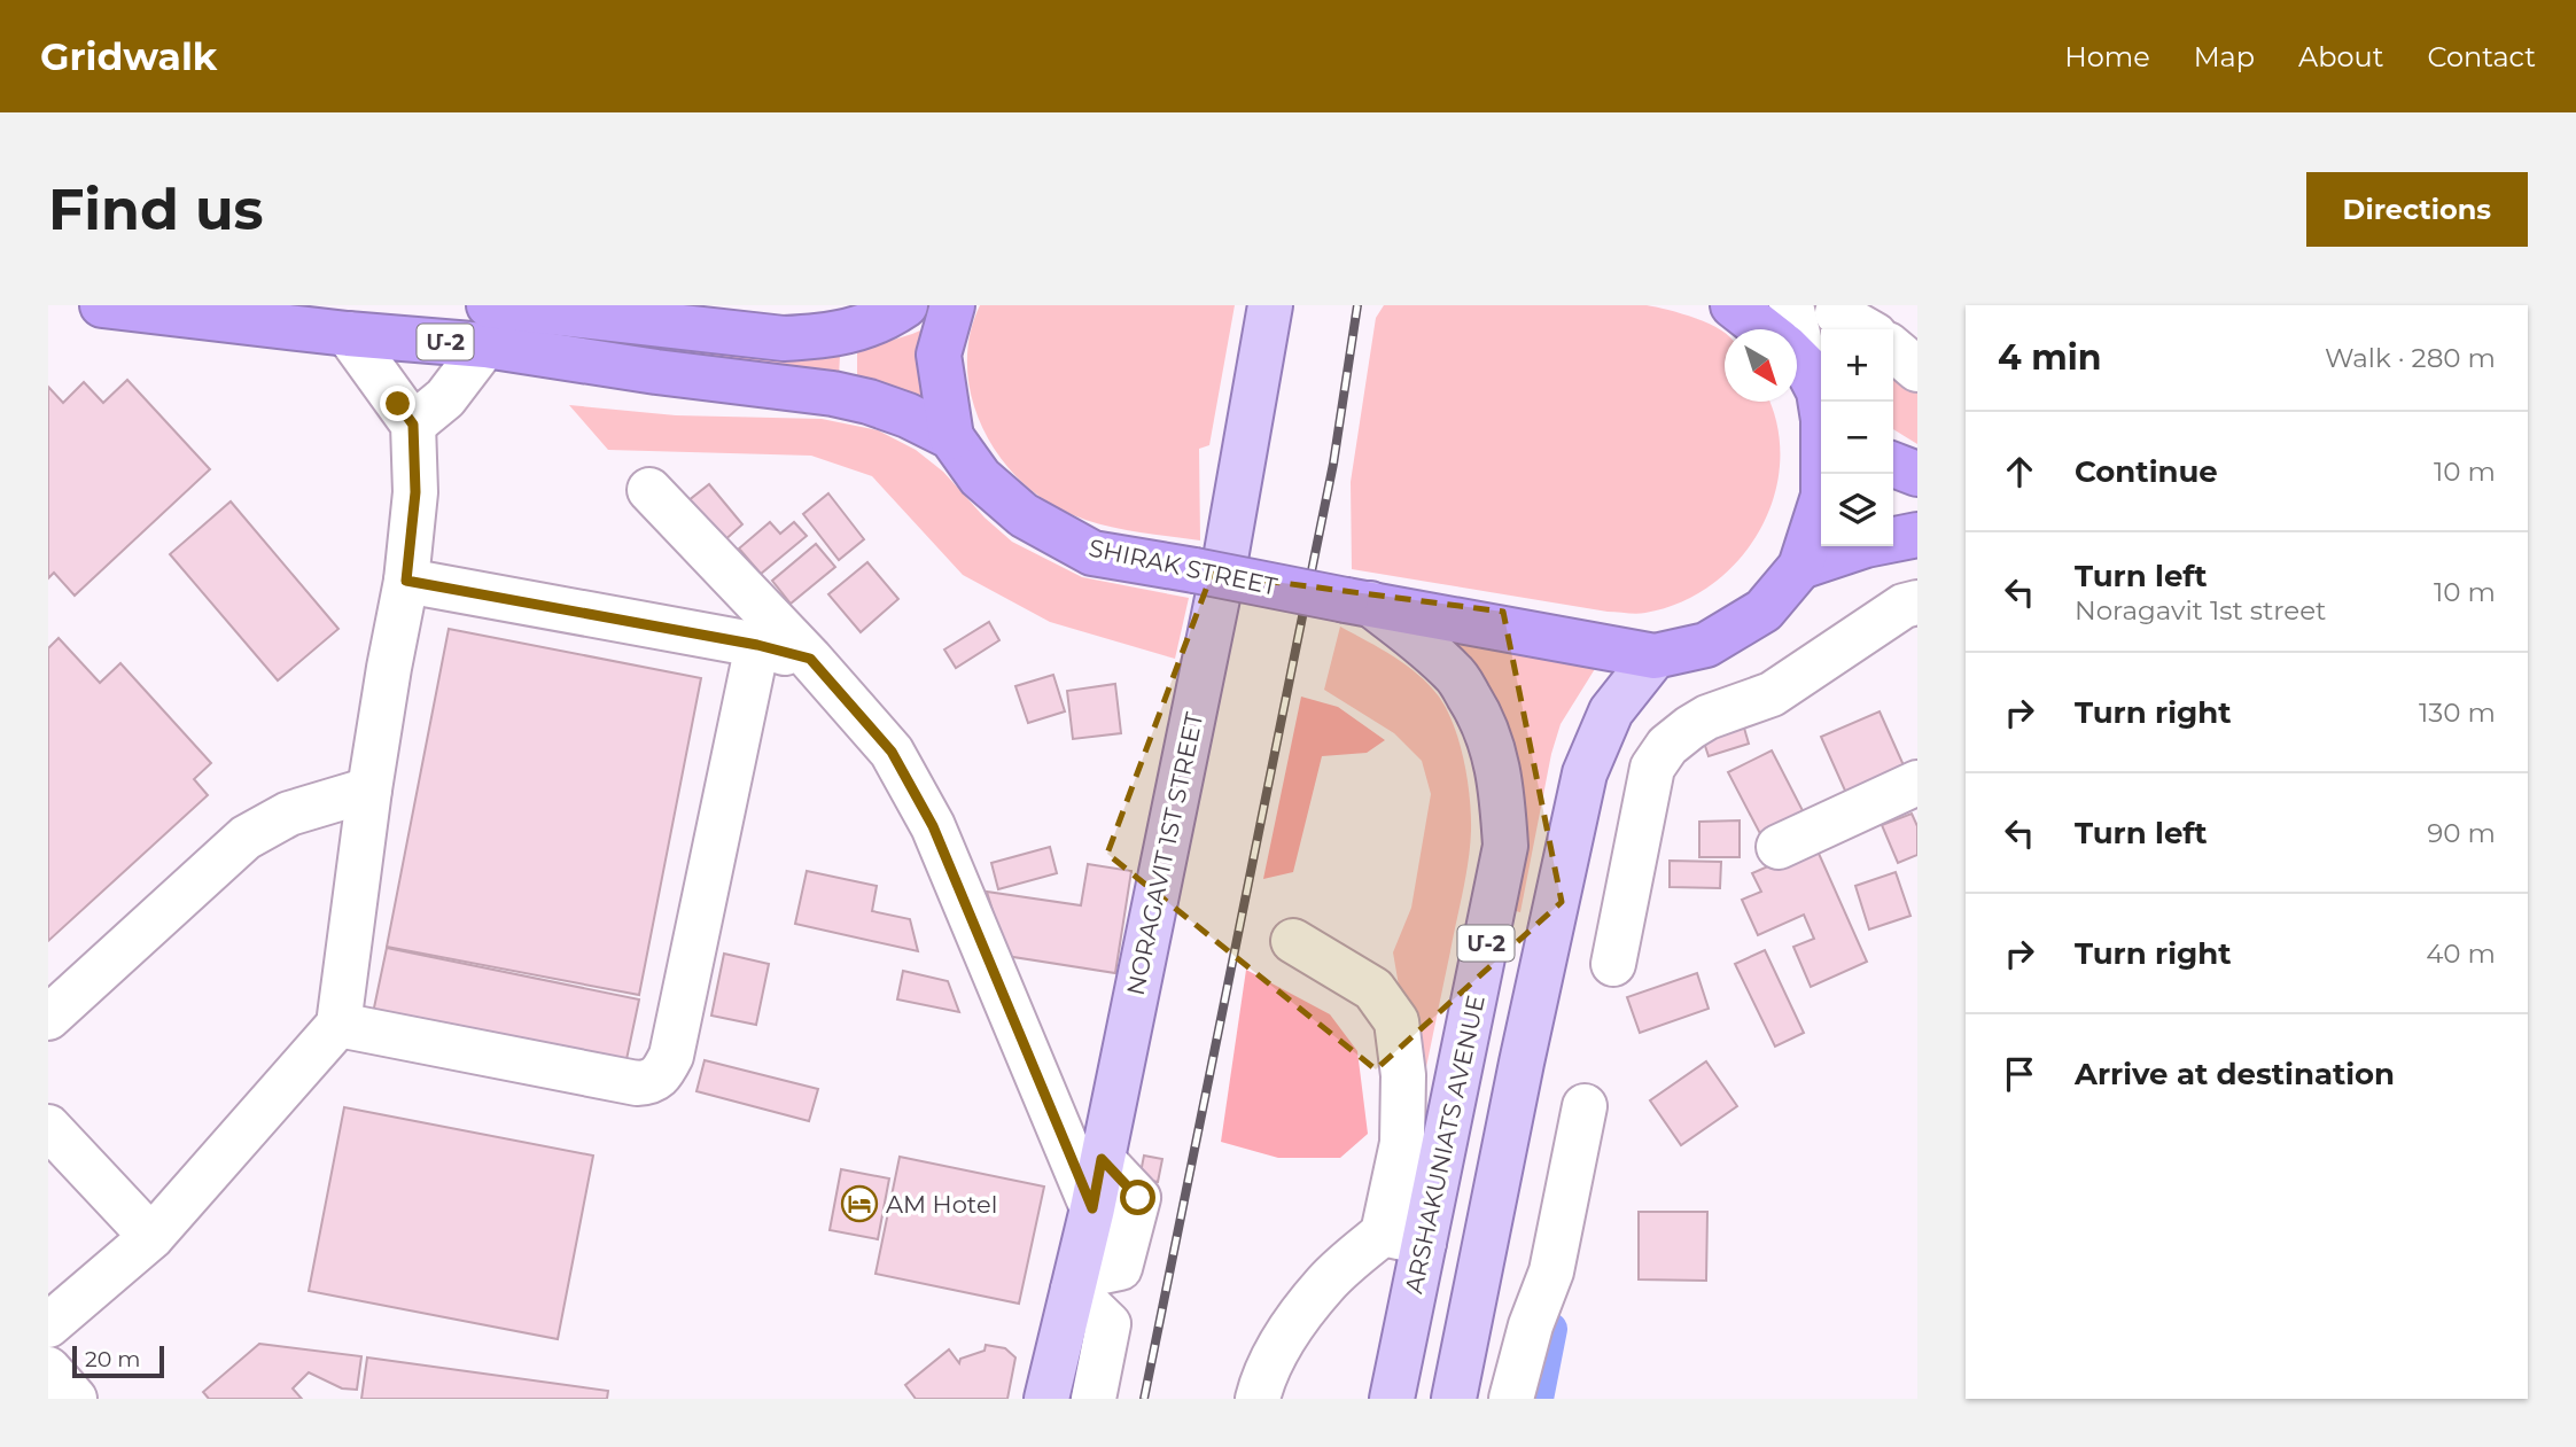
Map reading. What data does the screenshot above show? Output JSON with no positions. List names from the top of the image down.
{
  "streets": {
    "highway": ["Մ-2", "SHIRAK STREET"],
    "main road": ["NORAGAVIT 1ST STREET", "ARSHAKUNIATS AVENUE"]
  },
  "crossings": [
    ["Մ-2", "SHIRAK STREET"],
    ["SHIRAK STREET", "ARSHAKUNIATS AVENUE"]
  ],
  "places": {
    "hotel": ["AM Hotel"]
  },
  "scale_bar": "20 m",
  "north": "bottom right",
  "page": {
    "header": "Gridwalk",
    "nav": [
      "Home",
      "Map",
      "About",
      "Contact"
    ],
    "buttons": "Directions",
    "title": "Find us",
    "heading": ["4 min", "Walk · 280 m"],
    "map_buttons": ["+", "−"],
    "list": [
      ["Continue", "10 m"],
      ["Turn left", "Noragavit 1st street", "10 m"],
      ["Turn right", "130 m"],
      ["Turn left", "90 m"],
      ["Turn right", "40 m"],
      "Arrive at destination"
    ],
    "scale": "20 m"
  }
}
